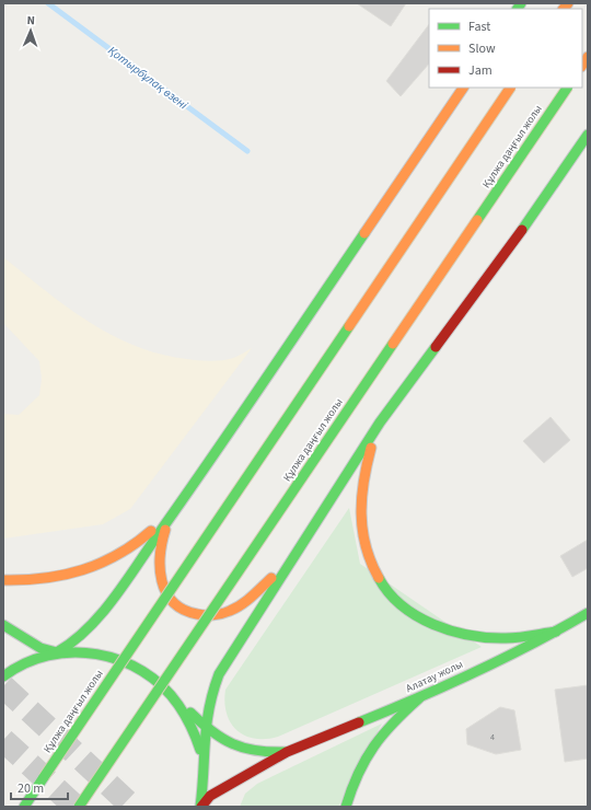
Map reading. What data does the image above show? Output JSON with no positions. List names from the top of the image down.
{
  "streets": {
    "main road": ["Құлжа даңғыл жолы", "Алатау жолы"]
  },
  "water": ["Қотырбұлақ өзені"],
  "house_numbers": ["4"],
  "legend": ["Fast", "Slow", "Jam"],
  "scale_bar": "20 m",
  "north": "top"
}
